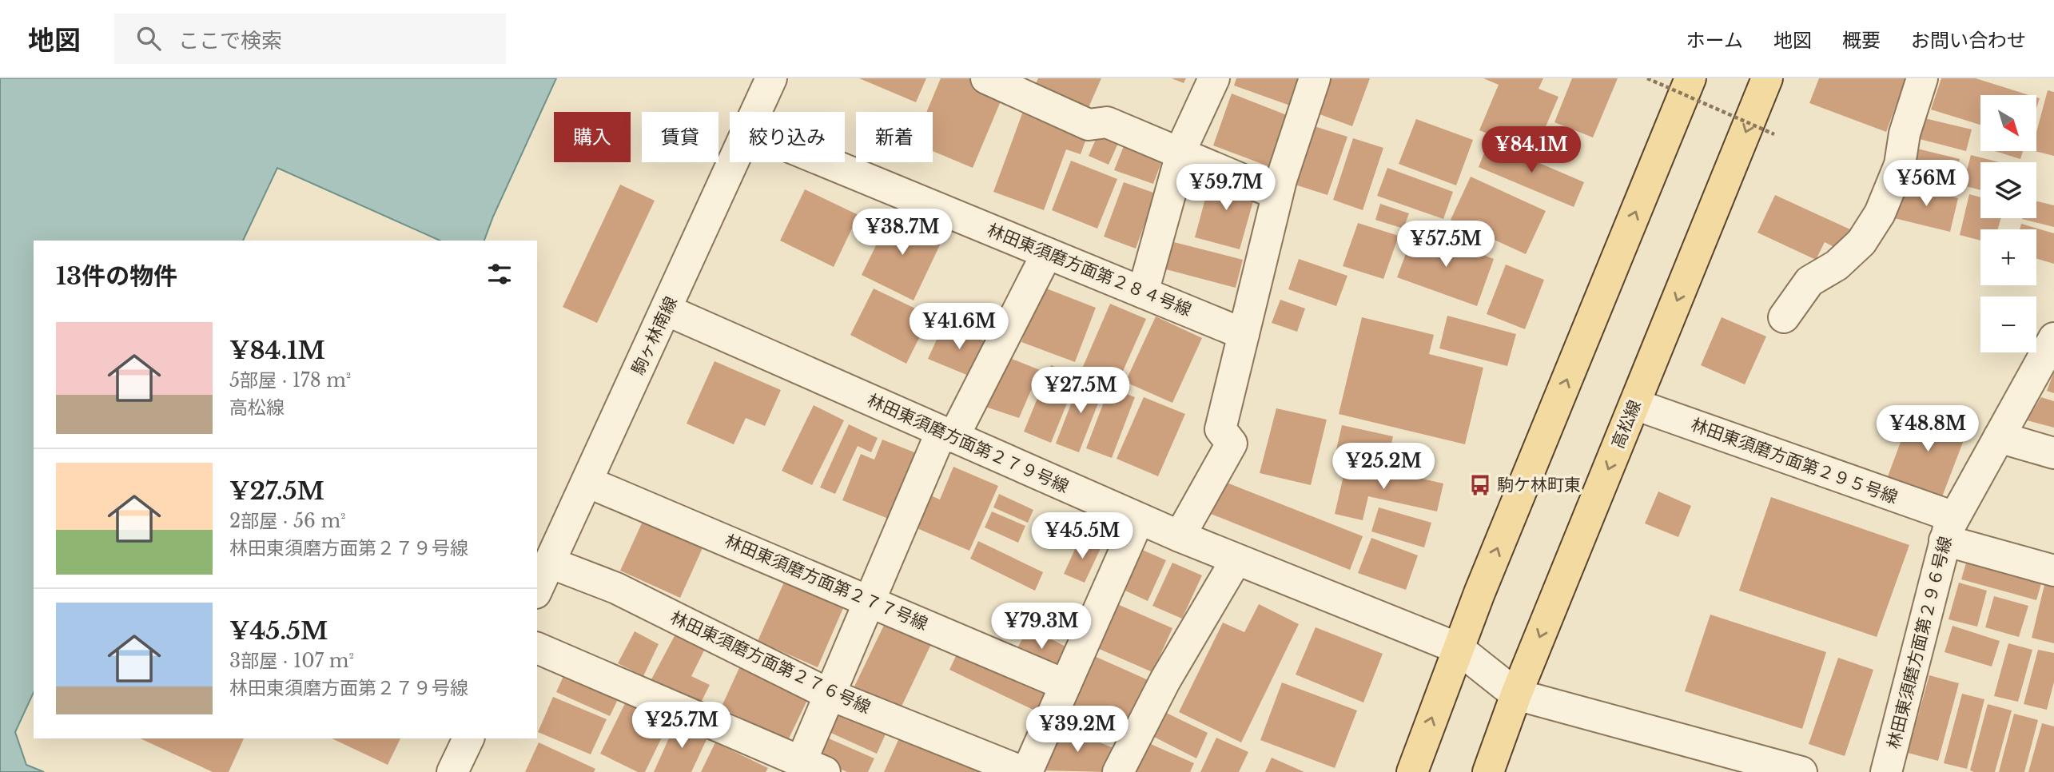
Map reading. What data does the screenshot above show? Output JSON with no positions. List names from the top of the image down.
{
  "streets": {
    "main road": ["高松線"],
    "street": [
      "林田東須磨方面第２８４号線",
      "駒ヶ林南線",
      "林田東須磨方面第２７９号線",
      "林田東須磨方面第２９５号線",
      "林田東須磨方面第２７７号線",
      "林田東須磨方面第２９６号線",
      "林田東須磨方面第２７６号線"
    ]
  },
  "crossings": [
    ["駒ヶ林南線", "林田東須磨方面第２７９号線"],
    ["駒ヶ林南線", "林田東須磨方面第２７７号線"],
    ["駒ヶ林南線", "林田東須磨方面第２７６号線"],
    ["高松線", "林田東須磨方面第２７９号線"],
    ["高松線", "林田東須磨方面第２９５号線"],
    ["林田東須磨方面第２９５号線", "林田東須磨方面第２９６号線"]
  ],
  "places": {
    "bus stop": ["駒ケ林町東"]
  },
  "north": "bottom right",
  "page": {
    "header": "地図",
    "search": "ここで検索",
    "nav": [
      "ホーム",
      "地図",
      "概要",
      "お問い合わせ"
    ],
    "map_buttons": ["+", "−"],
    "chip": [
      "購入",
      "賃貸",
      "絞り込み",
      "新着"
    ],
    "price": [
      "¥84.1M",
      "¥56M",
      "¥59.7M",
      "¥38.7M",
      "¥57.5M",
      "¥41.6M",
      "¥27.5M",
      "¥48.8M",
      "¥25.2M",
      "¥45.5M",
      "¥79.3M",
      "¥25.7M",
      "¥39.2M"
    ],
    "heading": "13件の物件",
    "list": [
      {
        "name": "¥84.1M",
        "note": "5部屋 · 178 m² · 高松線"
      },
      {
        "name": "¥27.5M",
        "note": "2部屋 · 56 m² · 林田東須磨方面第２７９号線"
      },
      {
        "name": "¥45.5M",
        "note": "3部屋 · 107 m² · 林田東須磨方面第２７９号線"
      }
    ]
  }
}
